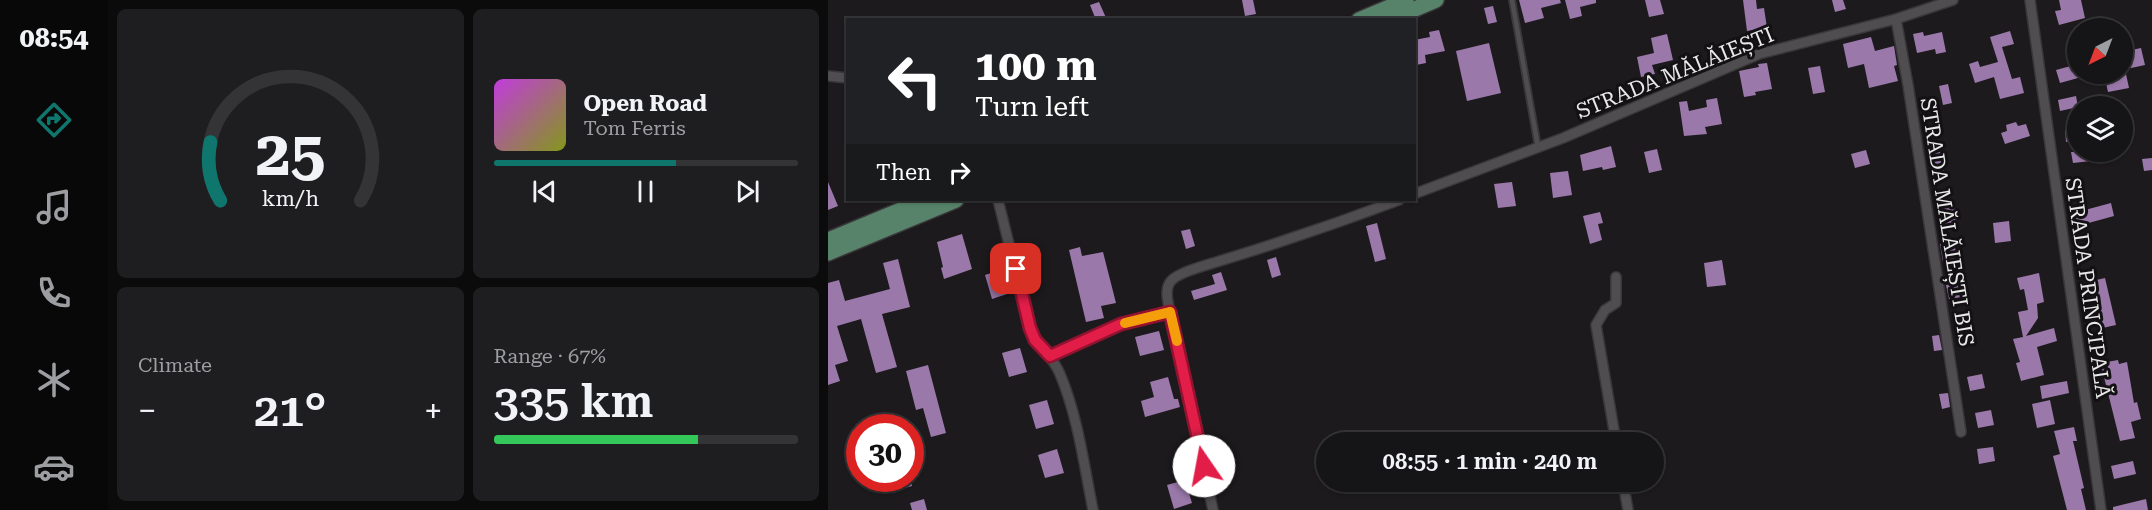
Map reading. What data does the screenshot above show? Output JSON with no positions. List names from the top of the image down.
{
  "streets": {
    "street": ["STRADA MĂLĂIEȘTI", "STRADA MĂLĂIEȘTI BIS", "STRADA PRINCIPALĂ"]
  },
  "crossings": [
    ["STRADA MĂLĂIEȘTI", "STRADA MĂLĂIEȘTI BIS"]
  ],
  "north": "bottom left",
  "page": {
    "tabs": "08:54",
    "turn": ["100 m", "Turn left"],
    "song": ["Open Road", "Tom Ferris"],
    "then": "Then",
    "tile": [
      "Climate",
      ["Range · 67%", "335 km"]
    ],
    "heat": ["−", "21°", "+"],
    "limit": "30",
    "trip": "08:55 · 1 min · 240 m",
    "gauge": ["25", "km/h"]
  }
}
